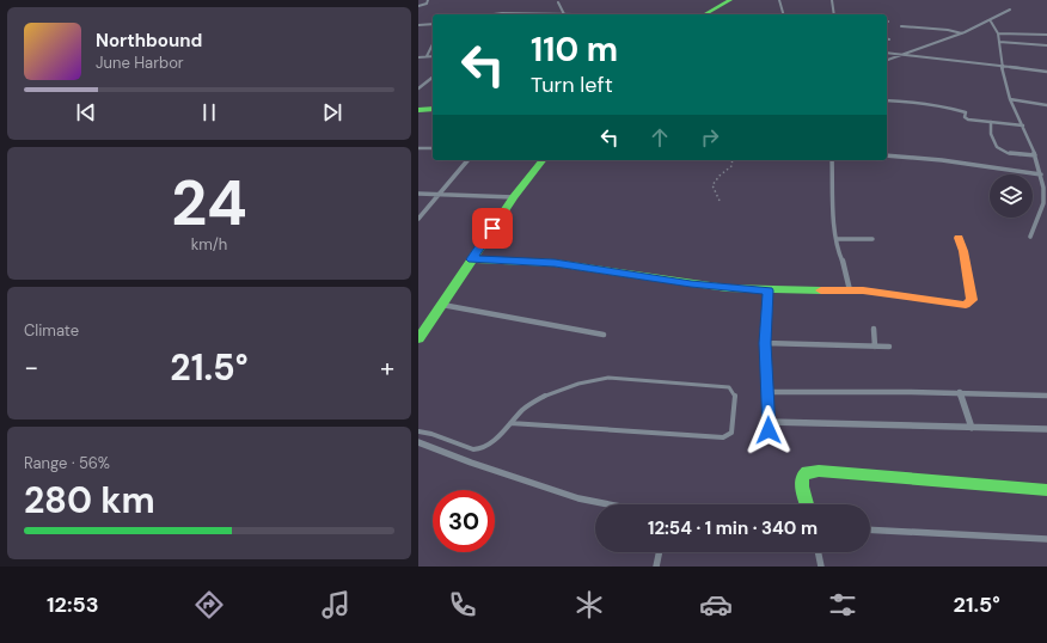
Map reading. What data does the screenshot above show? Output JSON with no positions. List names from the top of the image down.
{
  "page": {
    "turn": ["110 m", "Turn left"],
    "song": ["Northbound", "June Harbor"],
    "tile": [
      ["24", "km/h"],
      "Climate",
      ["Range · 56%", "280 km"]
    ],
    "heat": ["−", "21.5°", "+"],
    "limit": "30",
    "trip": "12:54 · 1 min · 340 m",
    "tabs": ["12:53", "21.5°"]
  }
}
